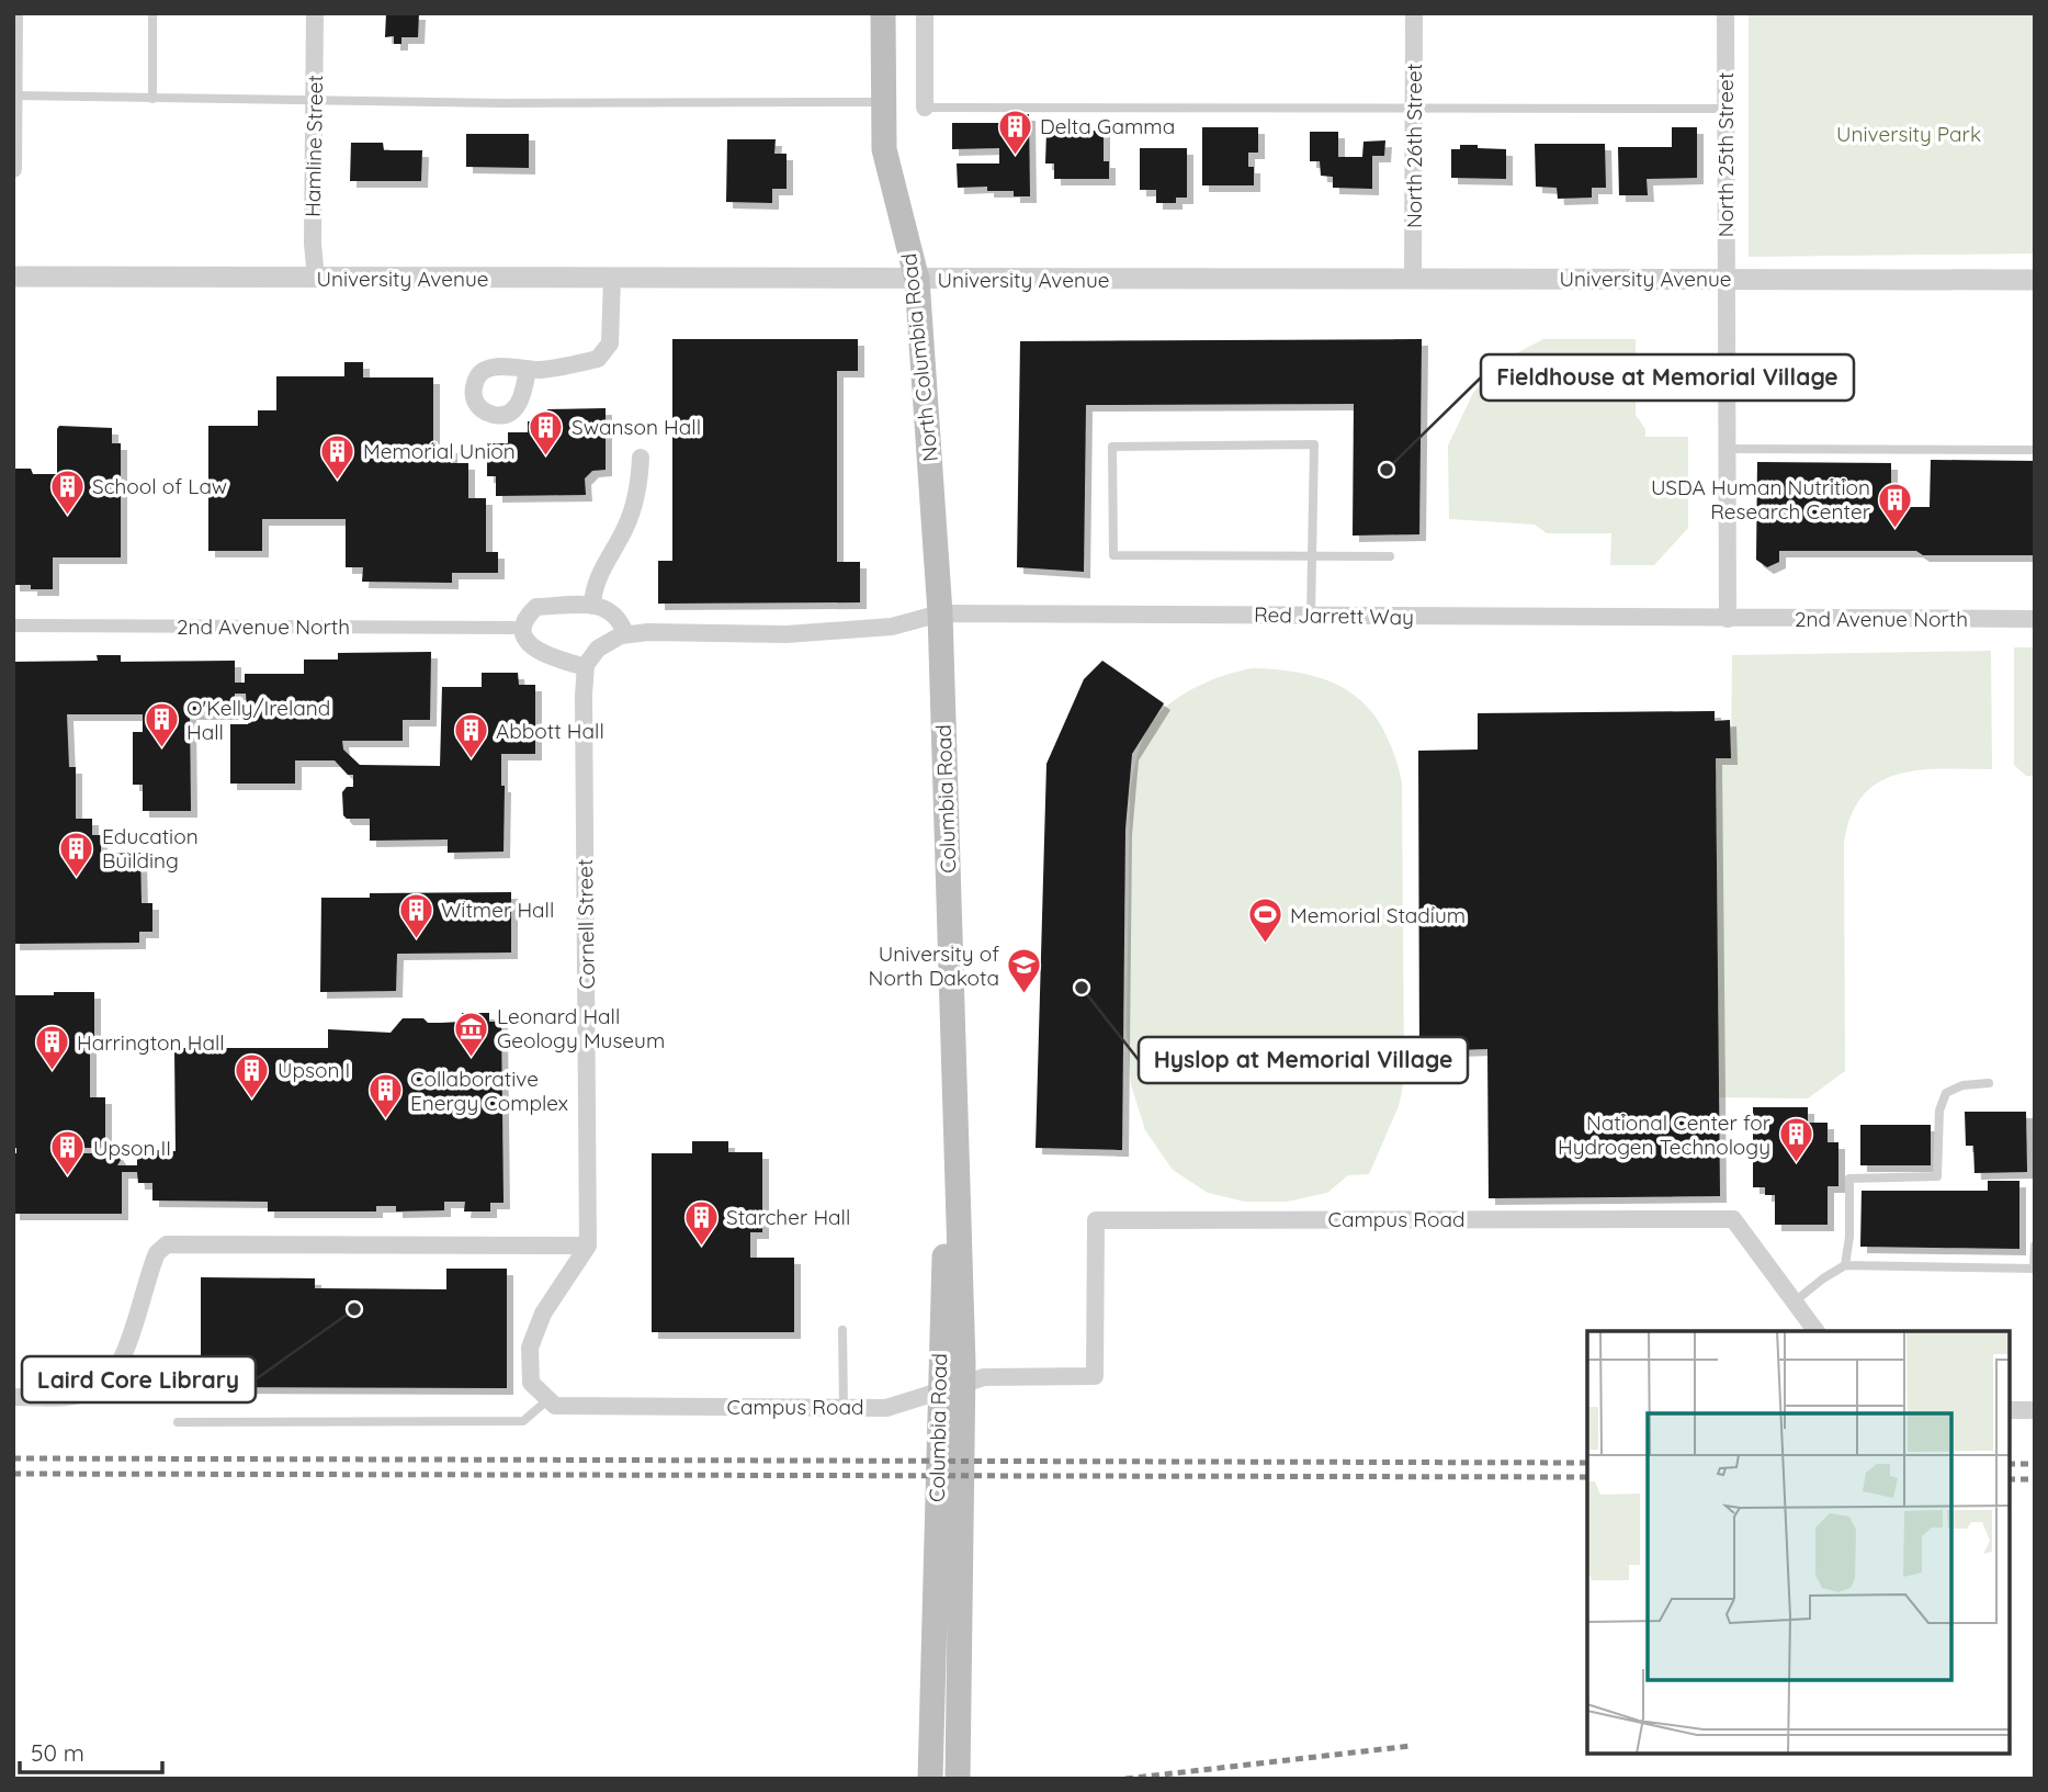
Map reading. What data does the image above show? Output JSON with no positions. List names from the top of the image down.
{
  "streets": {
    "main road": ["North Columbia Road", "Columbia Road"],
    "street": [
      "Hamline Street",
      "North 26th Street",
      "North 25th Street",
      "University Avenue",
      "Red Jarrett Way",
      "2nd Avenue North",
      "Cornell Street",
      "Campus Road"
    ]
  },
  "crossings": [
    ["Hamline Street", "University Avenue"],
    ["North 26th Street", "University Avenue"],
    ["North 25th Street", "University Avenue"],
    ["North 25th Street", "Red Jarrett Way"],
    ["North 25th Street", "2nd Avenue North"],
    ["University Avenue", "North Columbia Road"],
    ["North Columbia Road", "Red Jarrett Way"],
    ["North Columbia Road", "Columbia Road"],
    ["Red Jarrett Way", "2nd Avenue North"],
    ["Red Jarrett Way", "Columbia Road"]
  ],
  "parks": ["University Park"],
  "places": {
    "building": [
      "Delta Gamma",
      "Swanson Hall",
      "Memorial Union",
      "School of Law",
      "USDA Human Nutrition Research Center",
      "O'Kelly/Ireland Hall",
      "Abbott Hall",
      "Education Building",
      "Witmer Hall",
      "Harrington Hall",
      "Upson I",
      "Collaborative Energy Complex",
      "National Center for Hydrogen Technology",
      "Upson II",
      "Starcher Hall"
    ],
    "other": ["Fieldhouse at Memorial Village", "Hyslop at Memorial Village", "Laird Core Library"],
    "sports": ["Memorial Stadium"],
    "school or university": ["University of North Dakota"],
    "museum": ["Leonard Hall Geology Museum"]
  },
  "scale_bar": "50 m"
}
